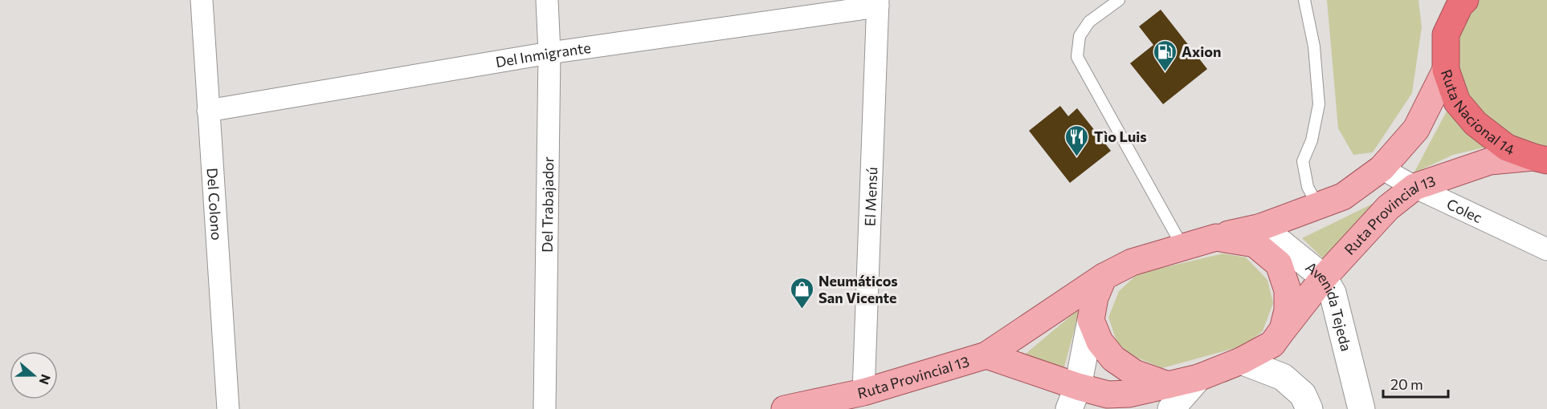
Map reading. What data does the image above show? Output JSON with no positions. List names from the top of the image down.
{
  "streets": {
    "highway": ["Ruta Nacional 14"],
    "main road": ["Ruta Provincial 13", "Avenida Tejeda"],
    "street": [
      "Del Inmigrante",
      "El Mensú",
      "Del Colono",
      "Del Trabajador",
      "Colec"
    ]
  },
  "crossings": [
    ["Del Inmigrante", "El Mensú"],
    ["Del Inmigrante", "Del Colono"],
    ["Del Inmigrante", "Del Trabajador"],
    ["Ruta Nacional 14", "Ruta Provincial 13"],
    ["El Mensú", "Ruta Provincial 13"],
    ["Colec", "Ruta Provincial 13"],
    ["Ruta Provincial 13", "Avenida Tejeda"]
  ],
  "places": {
    "fuel station": ["Axion"],
    "restaurant": ["Tìo Luis"],
    "shop": ["Neumáticos San Vicente"]
  },
  "scale_bar": "20 m",
  "north": "right"
}
